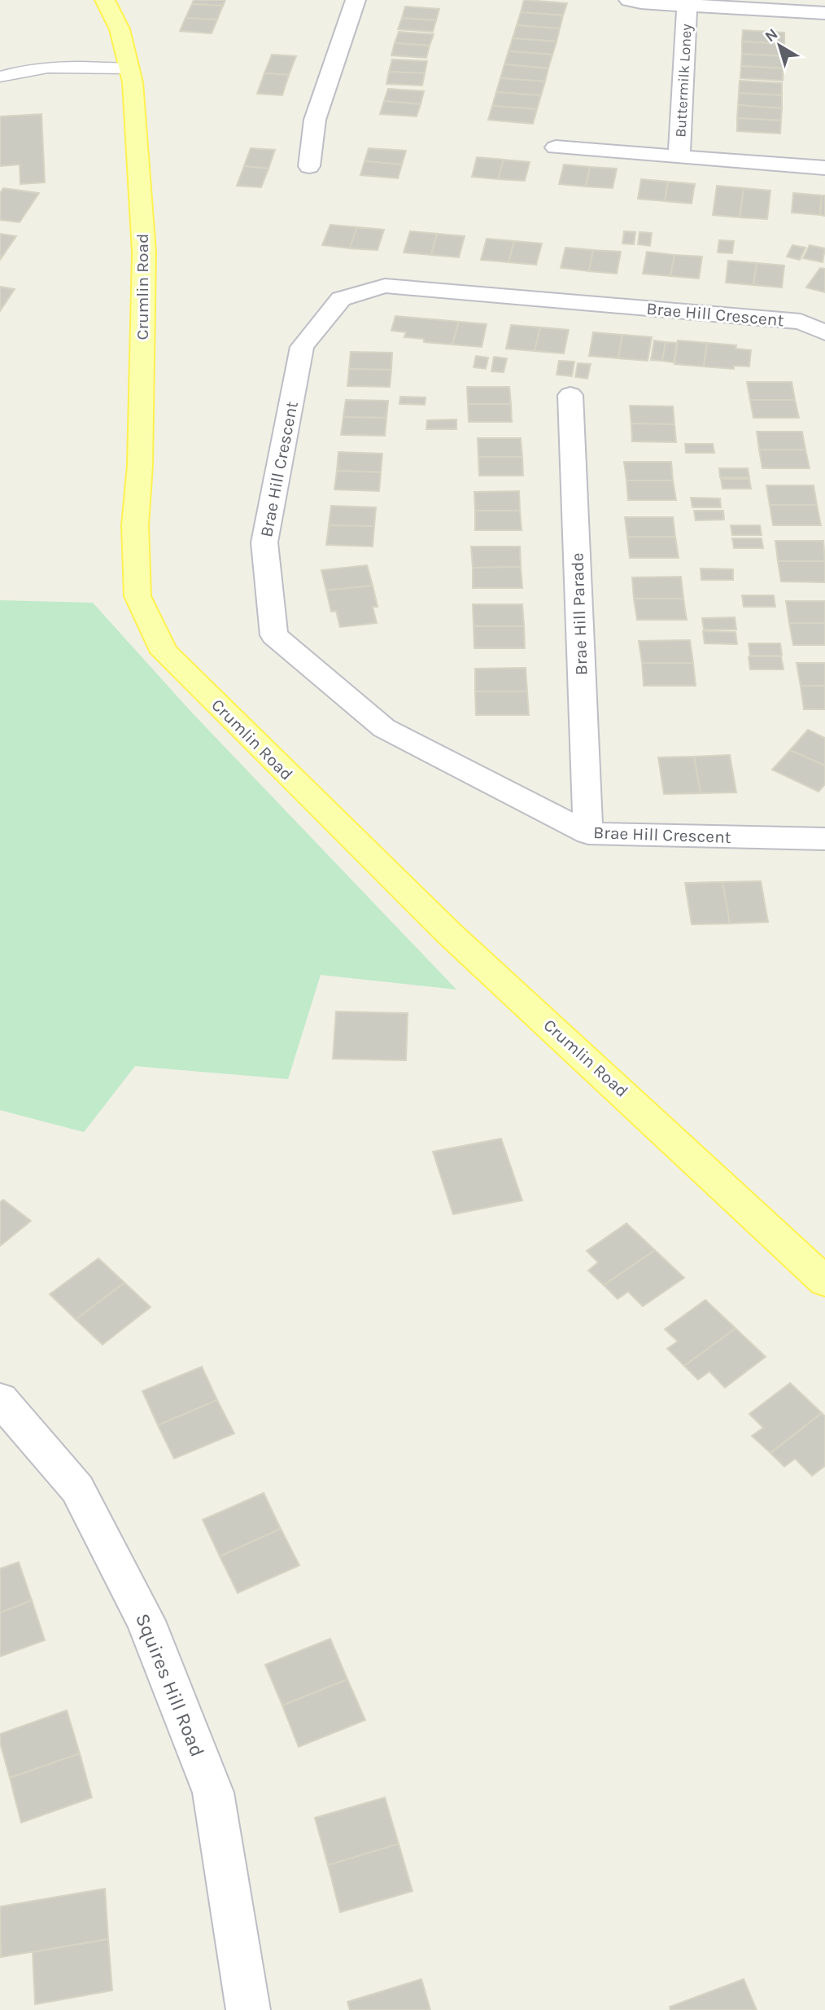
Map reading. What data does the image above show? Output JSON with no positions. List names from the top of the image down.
{
  "streets": {
    "main road": ["Crumlin Road"],
    "street": [
      "Buttermilk Loney",
      "Brae Hill Crescent",
      "Brae Hill Parade",
      "Squires Hill Road"
    ]
  },
  "crossings": [
    ["Brae Hill Crescent", "Brae Hill Parade"]
  ],
  "north": "top left"
}
